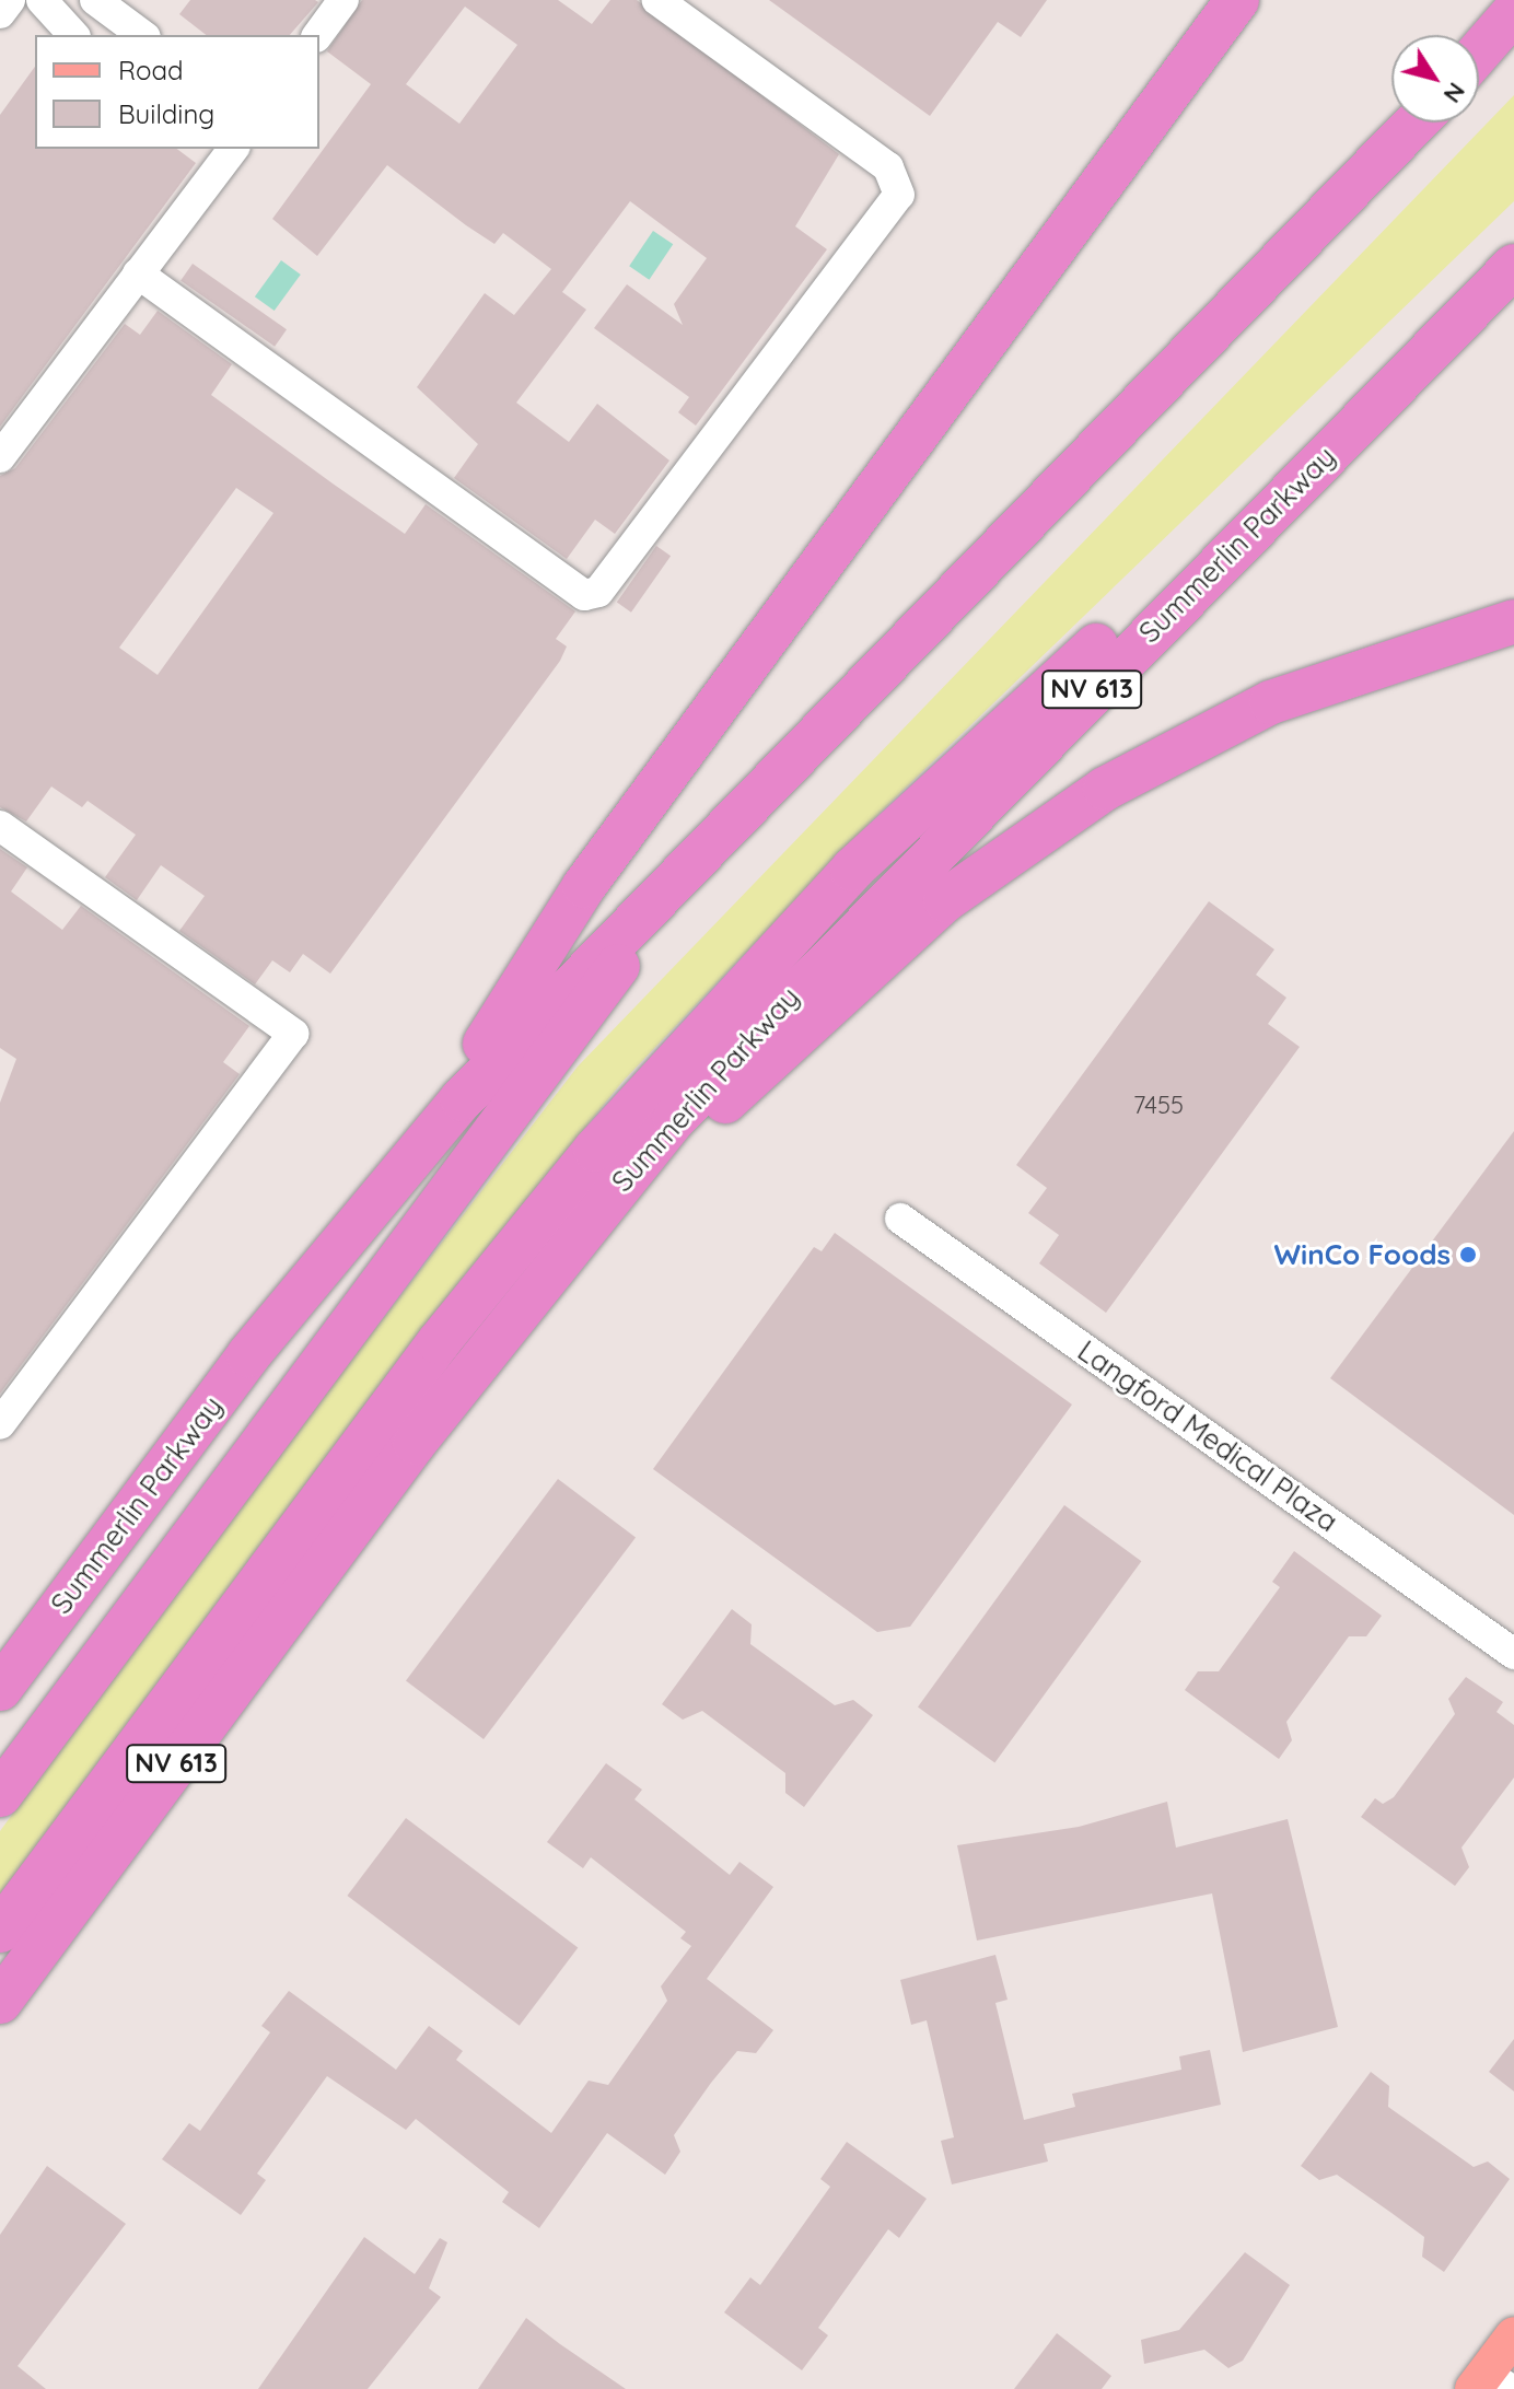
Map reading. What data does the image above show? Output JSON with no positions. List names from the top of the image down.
{
  "streets": {
    "highway": ["Summerlin Parkway", "NV 613"],
    "street": ["Langford Medical Plaza"]
  },
  "places": ["WinCo Foods"],
  "house_numbers": ["7455"],
  "legend": ["Road", "Building"],
  "north": "bottom right"
}
